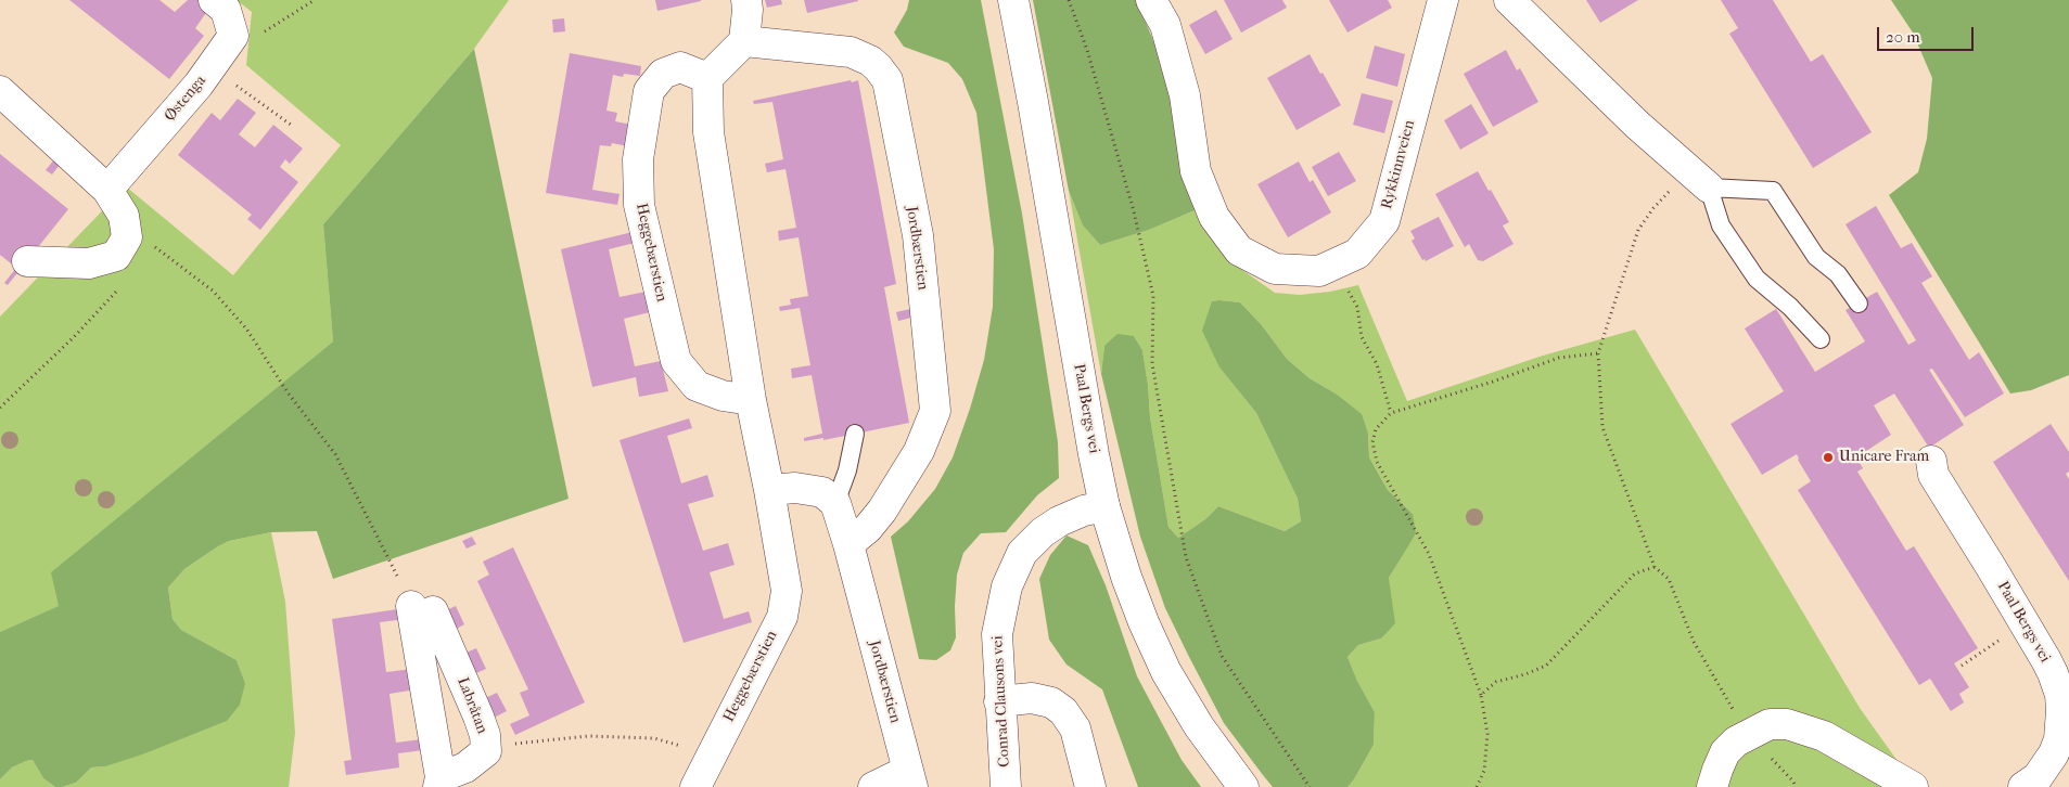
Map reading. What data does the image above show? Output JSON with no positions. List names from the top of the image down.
{
  "streets": {
    "street": [
      "Østenga",
      "Rykkinnveien",
      "Jordbærstien",
      "Heggebærstien",
      "Paal Bergs vei",
      "Conrad Clausons vei",
      "Labråtan"
    ]
  },
  "crossings": [
    ["Paal Bergs vei", "Conrad Clausons vei"]
  ],
  "places": ["Unicare Fram"],
  "scale_bar": "20 m"
}
